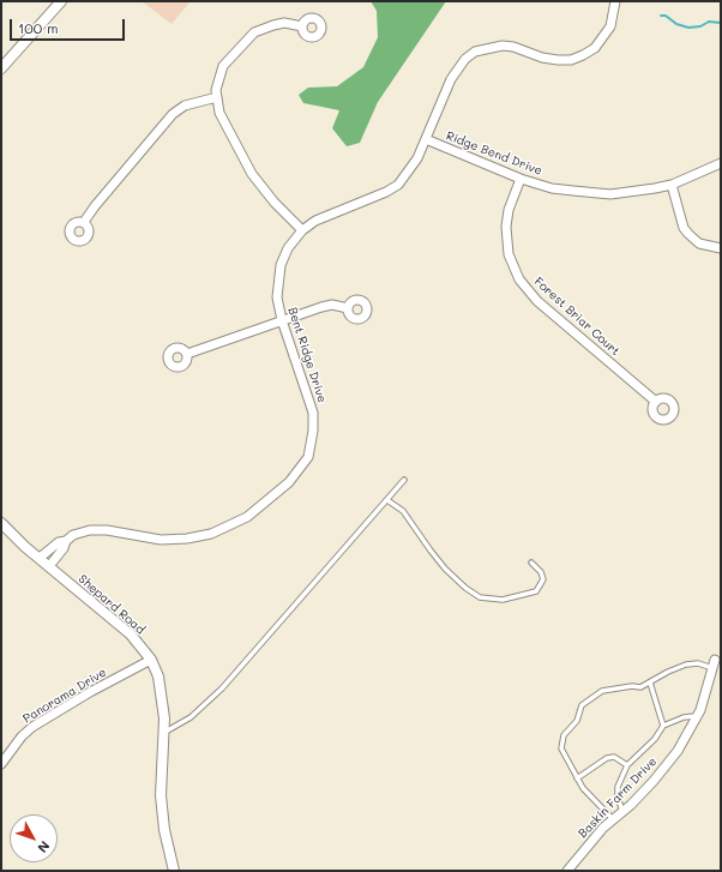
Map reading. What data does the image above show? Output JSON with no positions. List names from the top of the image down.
{
  "streets": {
    "street": [
      "Ridge Bend Drive",
      "Forest Briar Court",
      "Bent Ridge Drive",
      "Shepard Road",
      "Panorama Drive",
      "Baskin Farm Drive"
    ]
  },
  "crossings": [
    ["Ridge Bend Drive", "Forest Briar Court"],
    ["Ridge Bend Drive", "Bent Ridge Drive"],
    ["Bent Ridge Drive", "Shepard Road"],
    ["Shepard Road", "Panorama Drive"]
  ],
  "scale_bar": "100 m",
  "north": "bottom right"
}
